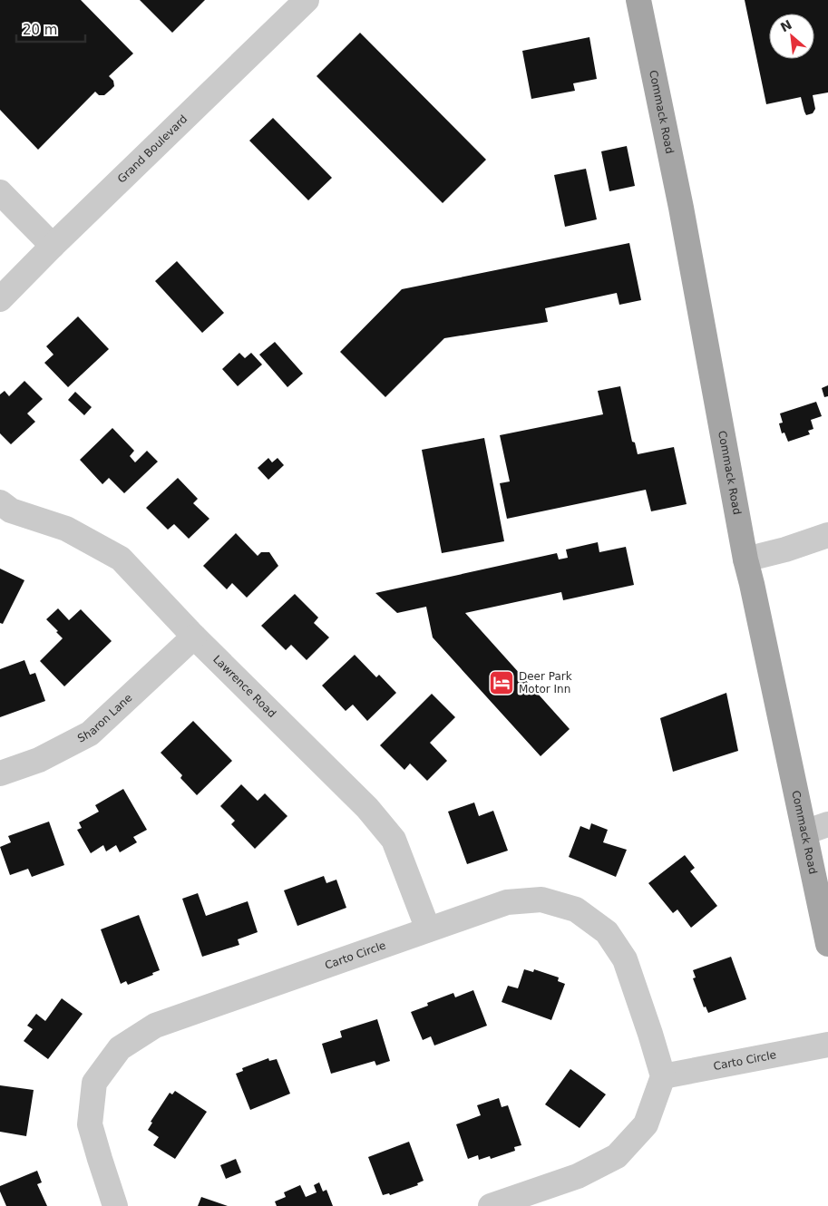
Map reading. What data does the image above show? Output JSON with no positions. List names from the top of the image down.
{
  "streets": {
    "main road": ["Commack Road"],
    "street": [
      "Grand Boulevard",
      "Lawrence Road",
      "Sharon Lane",
      "Carto Circle"
    ]
  },
  "crossings": [
    ["Lawrence Road", "Sharon Lane"],
    ["Lawrence Road", "Carto Circle"]
  ],
  "places": {
    "hotel": ["Deer Park Motor Inn"]
  },
  "scale_bar": "20 m",
  "north": "top left"
}
